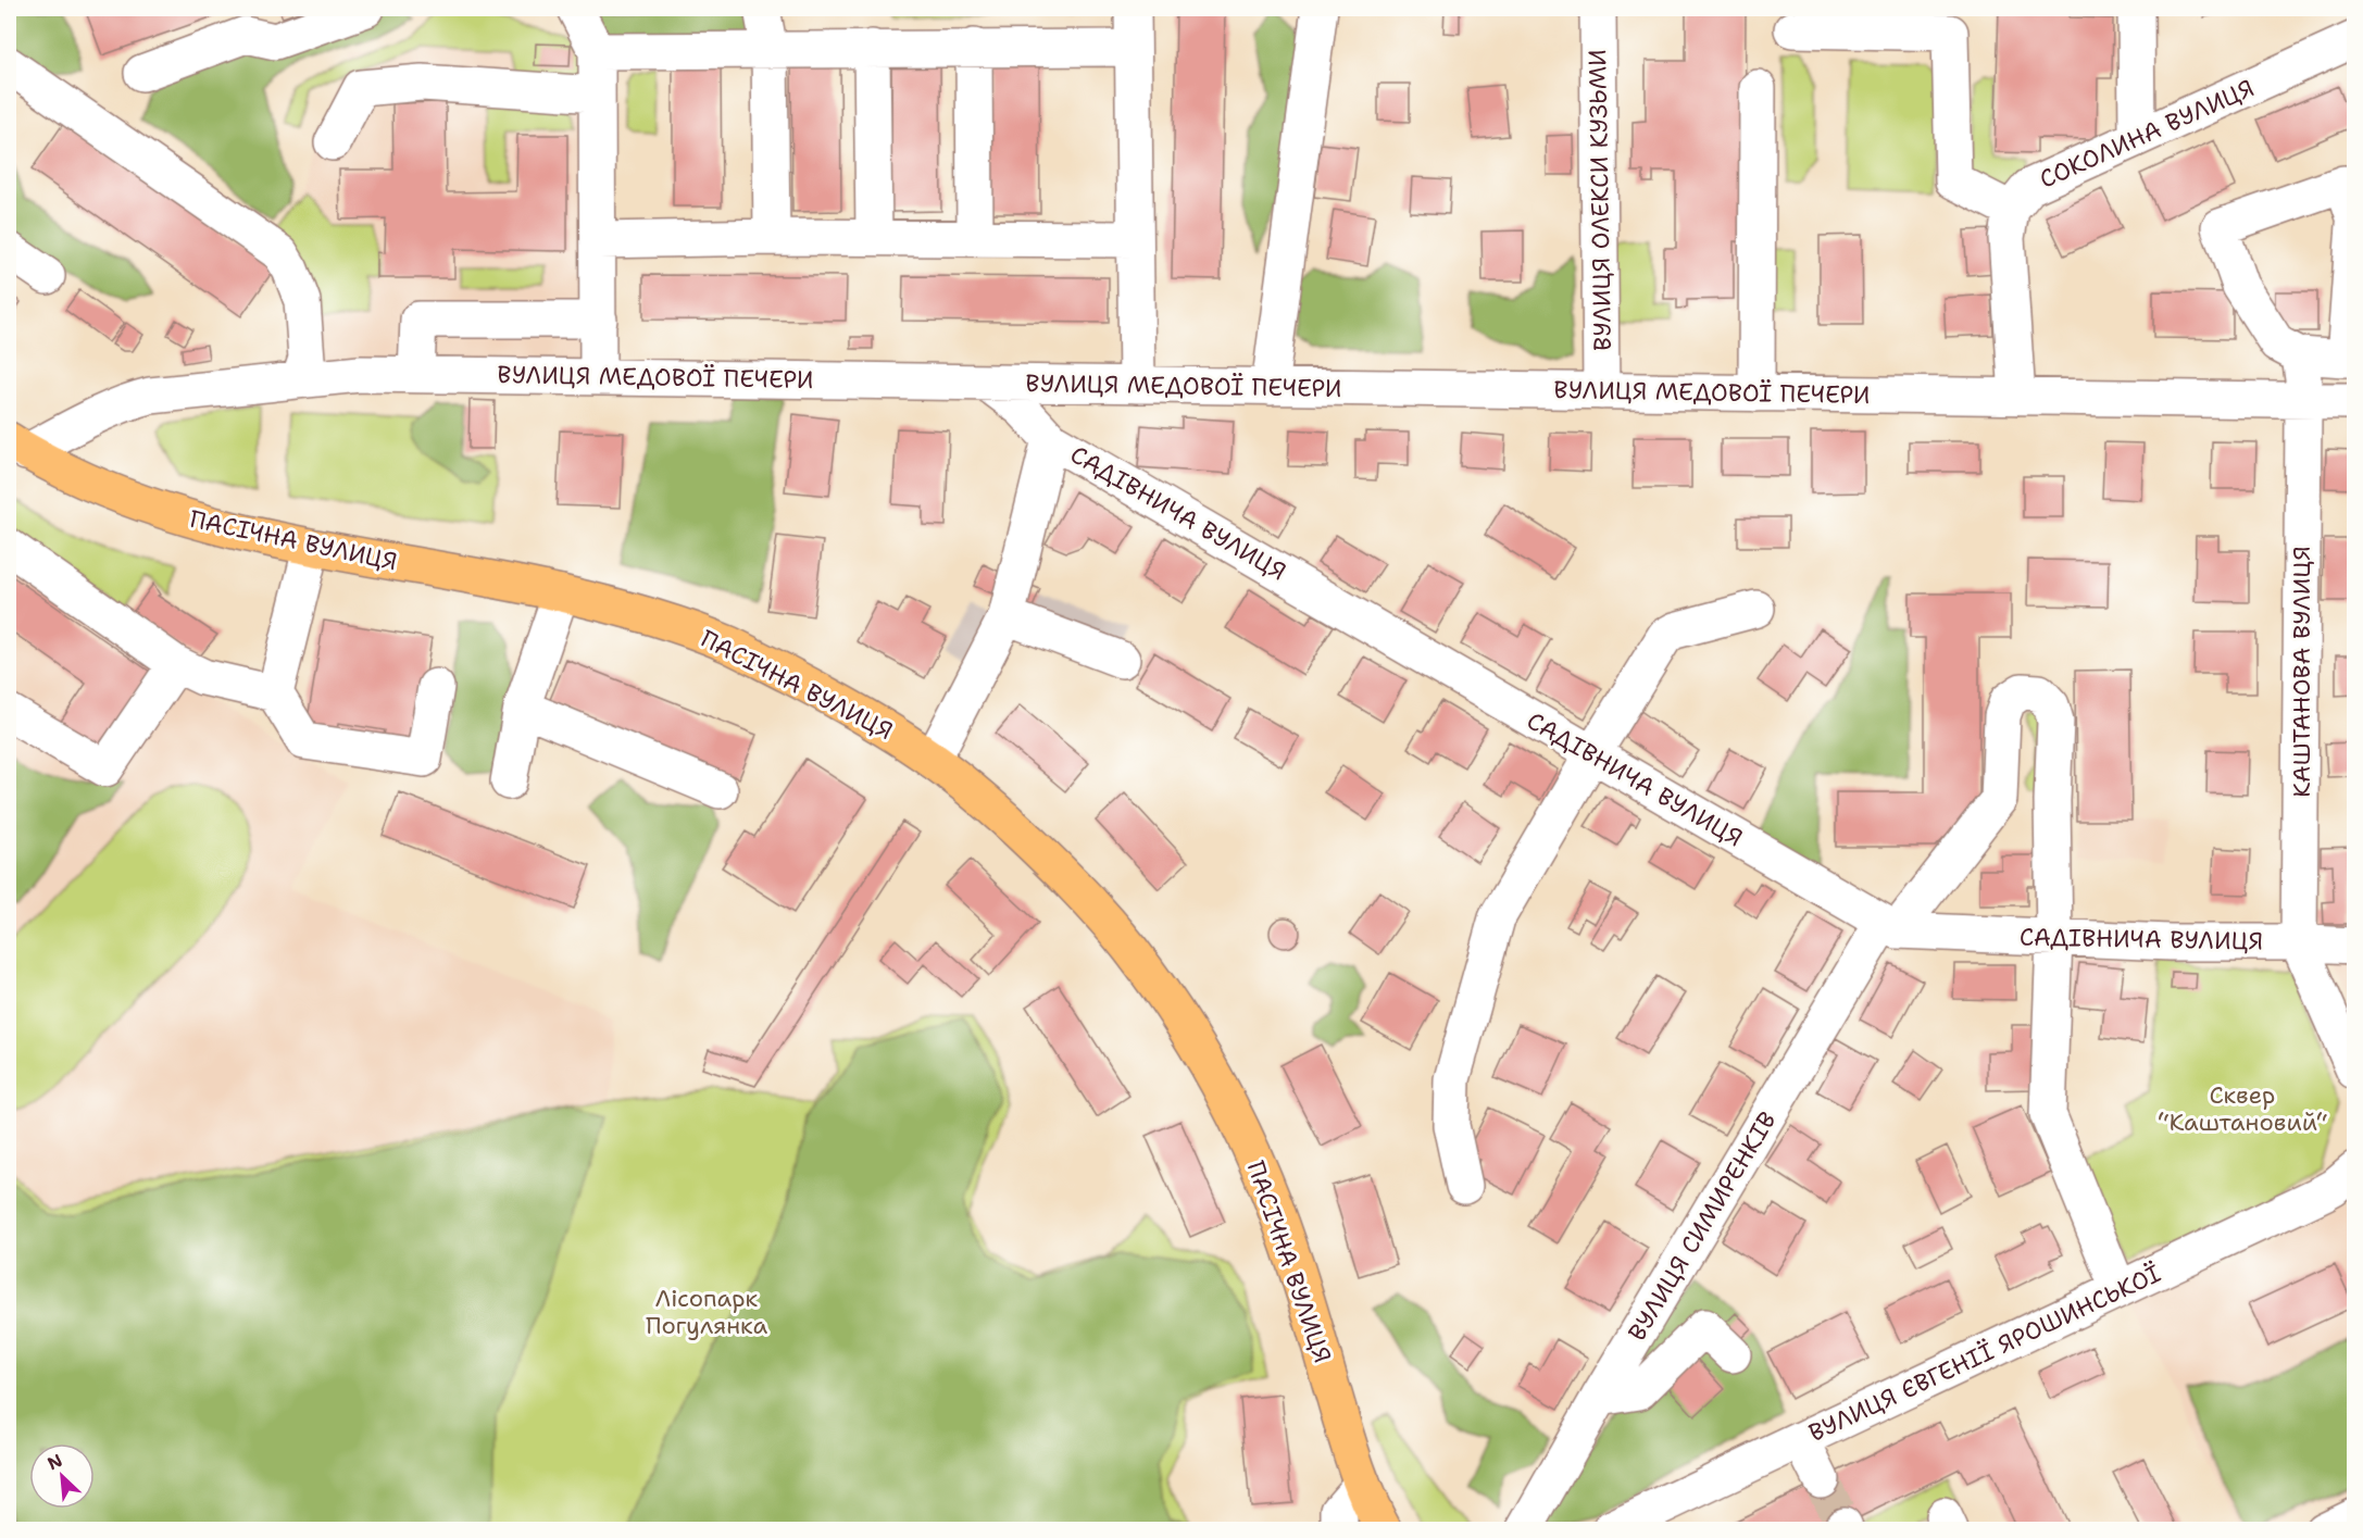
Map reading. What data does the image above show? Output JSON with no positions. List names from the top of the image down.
{
  "streets": {
    "main road": ["ПАСІЧНА ВУЛИЦЯ"],
    "street": [
      "СОКОЛИНА ВУЛИЦЯ",
      "ВУЛИЦЯ ОЛЕКСИ КУЗЬМИ",
      "ВУЛИЦЯ МЕДОВОЇ ПЕЧЕРИ",
      "САДІВНИЧА ВУЛИЦЯ",
      "КАШТАНОВА ВУЛИЦЯ",
      "ВУЛИЦЯ СИМИРЕНКІВ",
      "ВУЛИЦЯ ЄВГЕНІЇ ЯРОШИНСЬКОЇ"
    ]
  },
  "crossings": [
    ["ВУЛИЦЯ ОЛЕКСИ КУЗЬМИ", "ВУЛИЦЯ МЕДОВОЇ ПЕЧЕРИ"],
    ["ВУЛИЦЯ МЕДОВОЇ ПЕЧЕРИ", "САДІВНИЧА ВУЛИЦЯ"],
    ["ВУЛИЦЯ МЕДОВОЇ ПЕЧЕРИ", "ПАСІЧНА ВУЛИЦЯ"],
    ["ВУЛИЦЯ МЕДОВОЇ ПЕЧЕРИ", "КАШТАНОВА ВУЛИЦЯ"],
    ["САДІВНИЧА ВУЛИЦЯ", "КАШТАНОВА ВУЛИЦЯ"],
    ["САДІВНИЧА ВУЛИЦЯ", "ВУЛИЦЯ СИМИРЕНКІВ"]
  ],
  "parks": ["Сквер “Каштановий“", "Лісопарк Погулянка"],
  "north": "top left"
}
